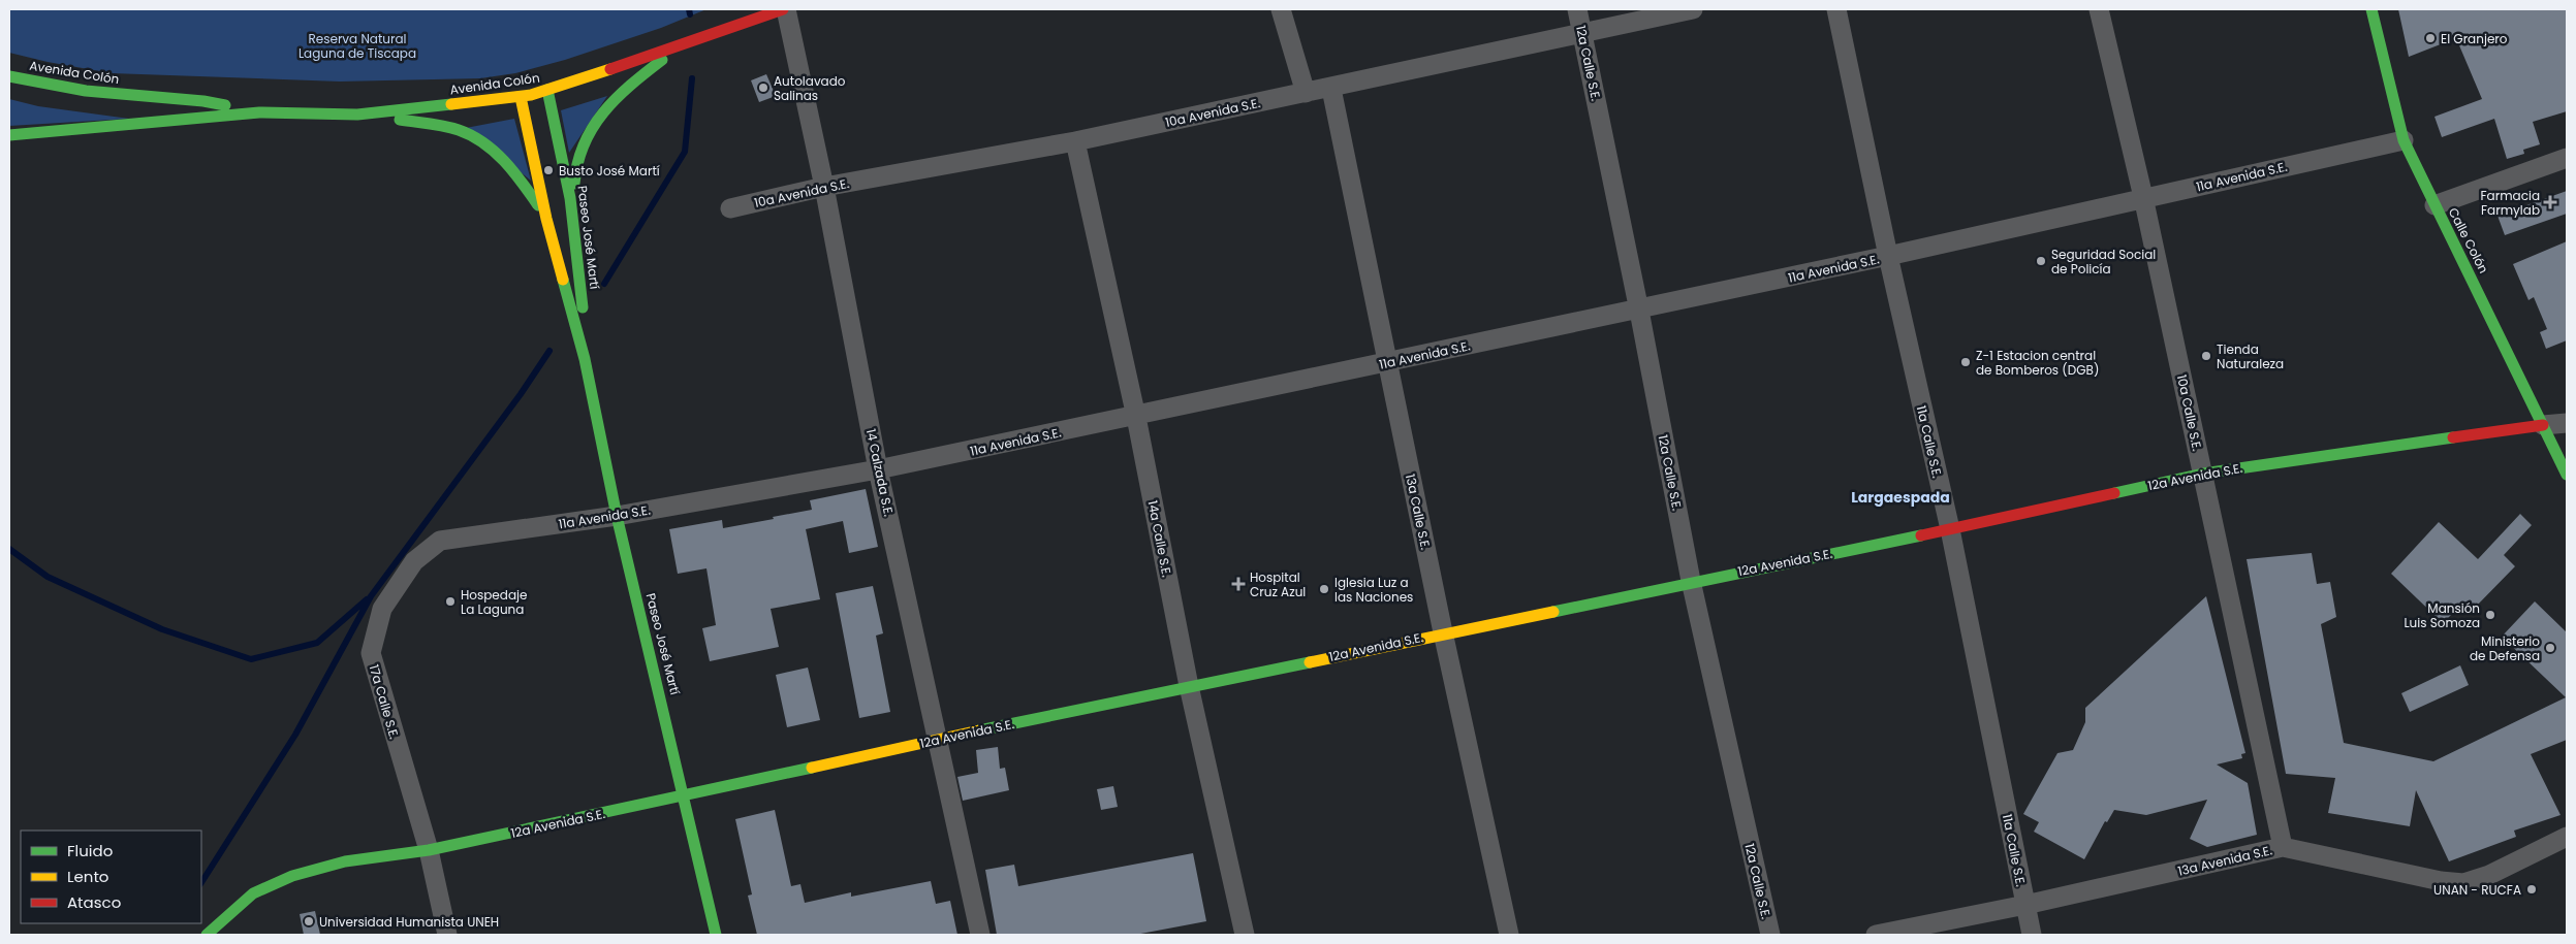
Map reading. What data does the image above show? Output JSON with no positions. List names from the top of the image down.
{
  "streets": {
    "main road": [
      "Avenida Colón",
      "Paseo José Martí",
      "Calle Colón",
      "12a Avenida S.E."
    ],
    "street": [
      "12a Calle S.E.",
      "10a Avenida S.E.",
      "11a Avenida S.E.",
      "10a Calle S.E.",
      "11a Calle S.E.",
      "14 Calzada S.E.",
      "13a Calle S.E.",
      "14a Calle S.E.",
      "17a Calle S.E.",
      "13a Avenida S.E."
    ]
  },
  "crossings": [
    ["12a Calle S.E.", "10a Avenida S.E."],
    ["12a Calle S.E.", "11a Avenida S.E."],
    ["12a Calle S.E.", "12a Avenida S.E."],
    ["Avenida Colón", "Paseo José Martí"],
    ["Avenida Colón", "14 Calzada S.E."],
    ["10a Avenida S.E.", "14 Calzada S.E."],
    ["10a Avenida S.E.", "13a Calle S.E."],
    ["10a Avenida S.E.", "14a Calle S.E."],
    ["11a Avenida S.E.", "Paseo José Martí"],
    ["11a Avenida S.E.", "Calle Colón"],
    ["11a Avenida S.E.", "10a Calle S.E."],
    ["11a Avenida S.E.", "11a Calle S.E."],
    ["11a Avenida S.E.", "14 Calzada S.E."],
    ["11a Avenida S.E.", "13a Calle S.E."],
    ["11a Avenida S.E.", "14a Calle S.E."],
    ["11a Avenida S.E.", "17a Calle S.E."],
    ["Paseo José Martí", "12a Avenida S.E."],
    ["Calle Colón", "12a Avenida S.E."],
    ["10a Calle S.E.", "12a Avenida S.E."],
    ["10a Calle S.E.", "13a Avenida S.E."],
    ["11a Calle S.E.", "12a Avenida S.E."],
    ["11a Calle S.E.", "13a Avenida S.E."],
    ["14 Calzada S.E.", "12a Avenida S.E."],
    ["12a Avenida S.E.", "13a Calle S.E."],
    ["12a Avenida S.E.", "14a Calle S.E."],
    ["12a Avenida S.E.", "17a Calle S.E."]
  ],
  "districts": ["Largaespada"],
  "parks": ["Reserva Natural Laguna de Tiscapa"],
  "places": {
    "other": [
      "El Granjero",
      "Autolavado Salinas",
      "Busto José Martí",
      "Seguridad Social de Policía",
      "Tienda Naturaleza",
      "Z-1 Estacion central de Bomberos (DGB)",
      "Iglesia Luz a las Naciones",
      "Hospedaje La Laguna",
      "Mansión Luis Somoza",
      "Ministerio de Defensa",
      "UNAN - RUCFA",
      "Universidad Humanista UNEH"
    ],
    "health": ["Farmacia Farmylab", "Hospital Cruz Azul"]
  },
  "legend": ["Fluido", "Lento", "Atasco"]
}
